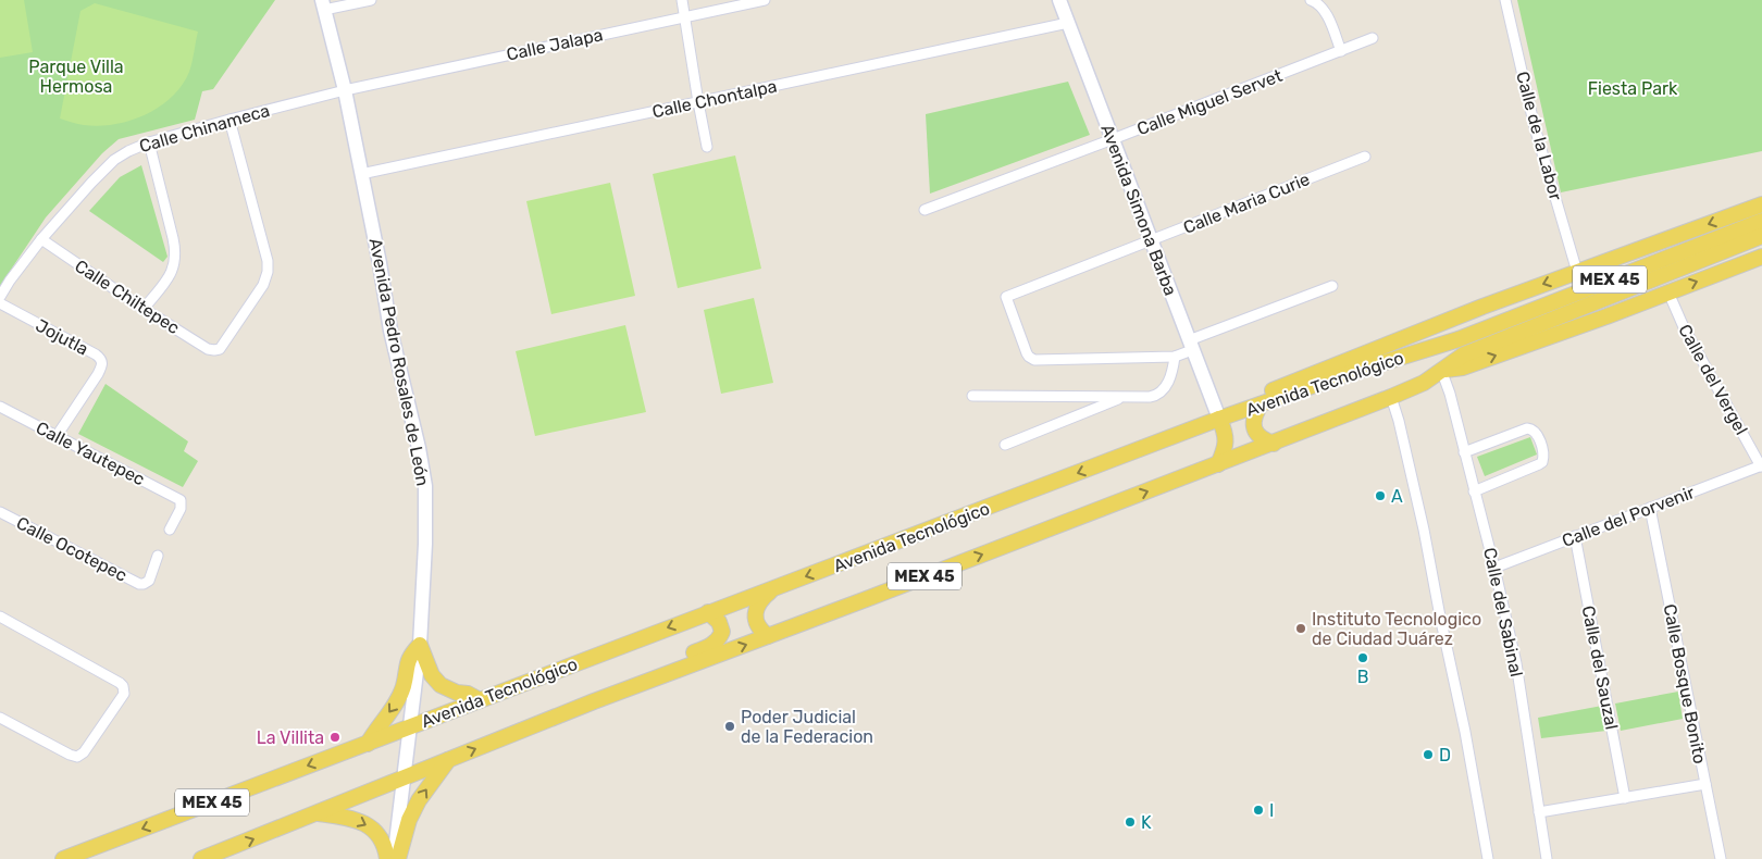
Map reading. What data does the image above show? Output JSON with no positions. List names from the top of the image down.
{
  "streets": {
    "main road": [
      "Avenida Simona Barba",
      "MEX 45",
      "Avenida Pedro Rosales de León",
      "Avenida Tecnológico"
    ],
    "street": [
      "Calle Jalapa",
      "Calle Chontalpa",
      "Calle Miguel Servet",
      "Calle Chinameca",
      "Calle de la Labor",
      "Calle Maria Curie",
      "Calle Chiltepec",
      "Jojutla",
      "Calle del Vergel",
      "Calle Yautepec",
      "Calle del Porvenir",
      "Calle Ocotepec",
      "Calle del Sabinal",
      "Calle del Sauzal",
      "Calle Bosque Bonito"
    ]
  },
  "crossings": [
    ["Calle Jalapa", "Calle Chinameca"],
    ["Calle Jalapa", "Avenida Pedro Rosales de León"],
    ["Calle Chontalpa", "Avenida Simona Barba"],
    ["Calle Chontalpa", "Avenida Pedro Rosales de León"],
    ["Calle Miguel Servet", "Avenida Simona Barba"],
    ["Calle Chinameca", "Calle Chiltepec"],
    ["Calle Chinameca", "Avenida Pedro Rosales de León"],
    ["Calle Maria Curie", "Avenida Simona Barba"],
    ["Avenida Simona Barba", "Avenida Tecnológico"],
    ["Jojutla", "Calle Yautepec"],
    ["Avenida Pedro Rosales de León", "Avenida Tecnológico"],
    ["Calle del Vergel", "Calle del Porvenir"],
    ["Avenida Tecnológico", "Calle del Sabinal"],
    ["Calle del Porvenir", "Calle del Sabinal"],
    ["Calle del Porvenir", "Calle del Sauzal"],
    ["Calle del Porvenir", "Calle Bosque Bonito"]
  ],
  "parks": ["Parque Villa Hermosa", "Fiesta Park"],
  "places": [
    "A",
    "Instituto Tecnologico de Ciudad Juárez",
    "B",
    "Poder Judicial de la Federacion",
    "La Villita",
    "D",
    "I",
    "K"
  ]
}
